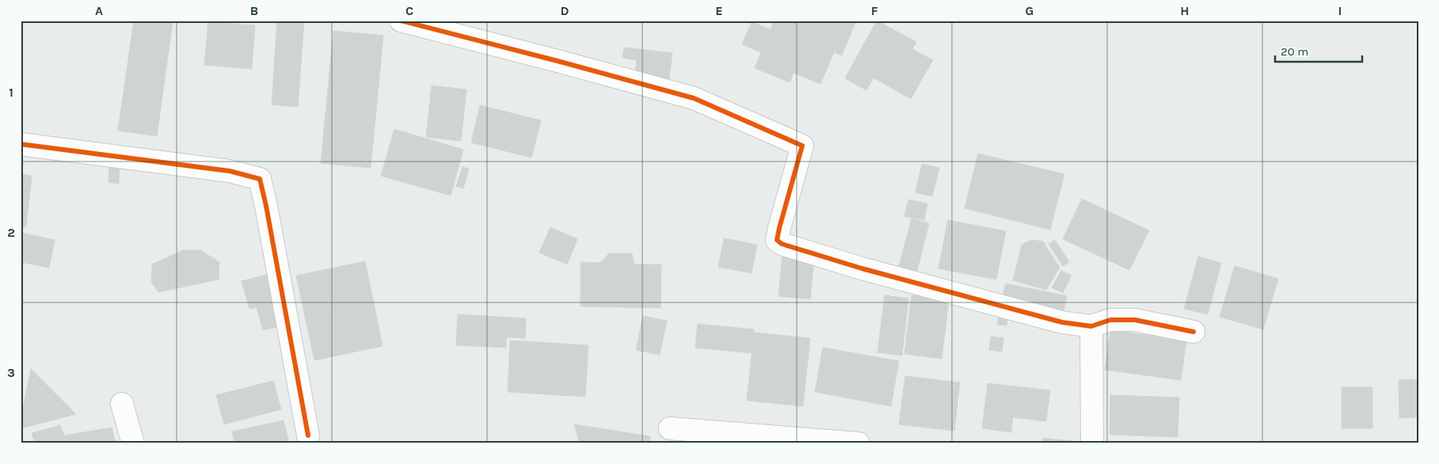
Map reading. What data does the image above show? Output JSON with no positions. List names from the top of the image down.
{
  "scale_bar": "20 m",
  "grid": {
    "columns": [
      "A",
      "B",
      "C",
      "D",
      "E",
      "F",
      "G",
      "H",
      "I"
    ],
    "rows": ["1", "2", "3"]
  }
}
